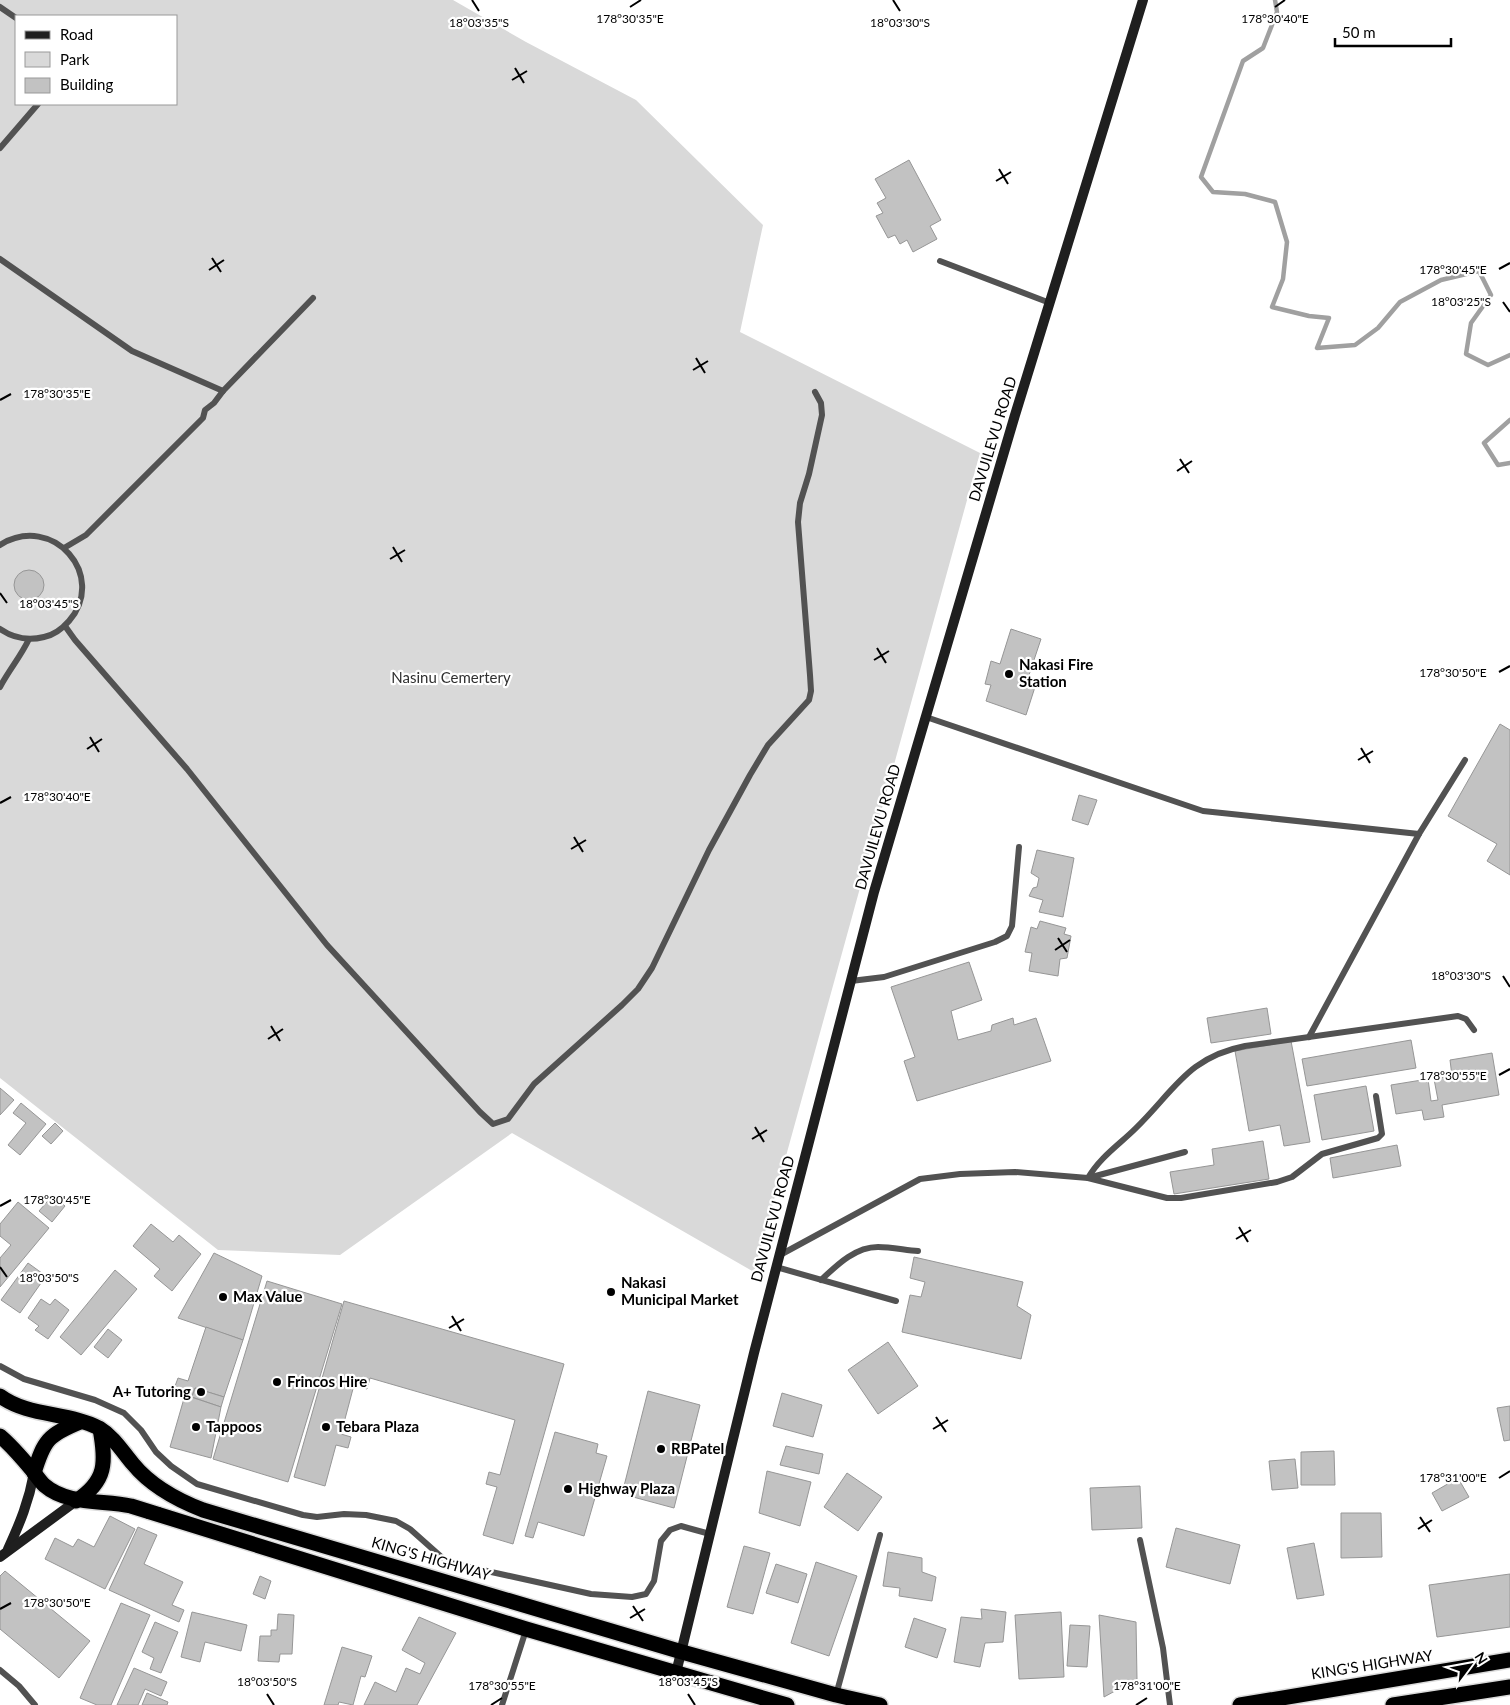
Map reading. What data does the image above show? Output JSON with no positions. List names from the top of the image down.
{
  "streets": {
    "highway": ["KING'S HIGHWAY"],
    "street": ["DAVUILEVU ROAD"]
  },
  "crossings": [
    ["DAVUILEVU ROAD", "KING'S HIGHWAY"]
  ],
  "parks": ["Nasinu Cemertery"],
  "places": [
    "Nakasi Fire Station",
    "Nakasi Municipal Market",
    "Max Value",
    "Frincos Hire",
    "A+ Tutoring",
    "Tappoos",
    "Tebara Plaza",
    "RBPatel",
    "Highway Plaza"
  ],
  "legend": ["Road", "Park", "Building"],
  "scale_bar": "50 m",
  "north": "top right",
  "coordinates": [
    "178°30'35\"E",
    "178°30'40\"E",
    "18°03'35\"S",
    "18°03'30\"S",
    "178°30'45\"E",
    "18°03'25\"S",
    "18°03'45\"S",
    "178°30'50\"E",
    "178°30'55\"E",
    "18°03'50\"S",
    "178°31'00\"E"
  ]
}
